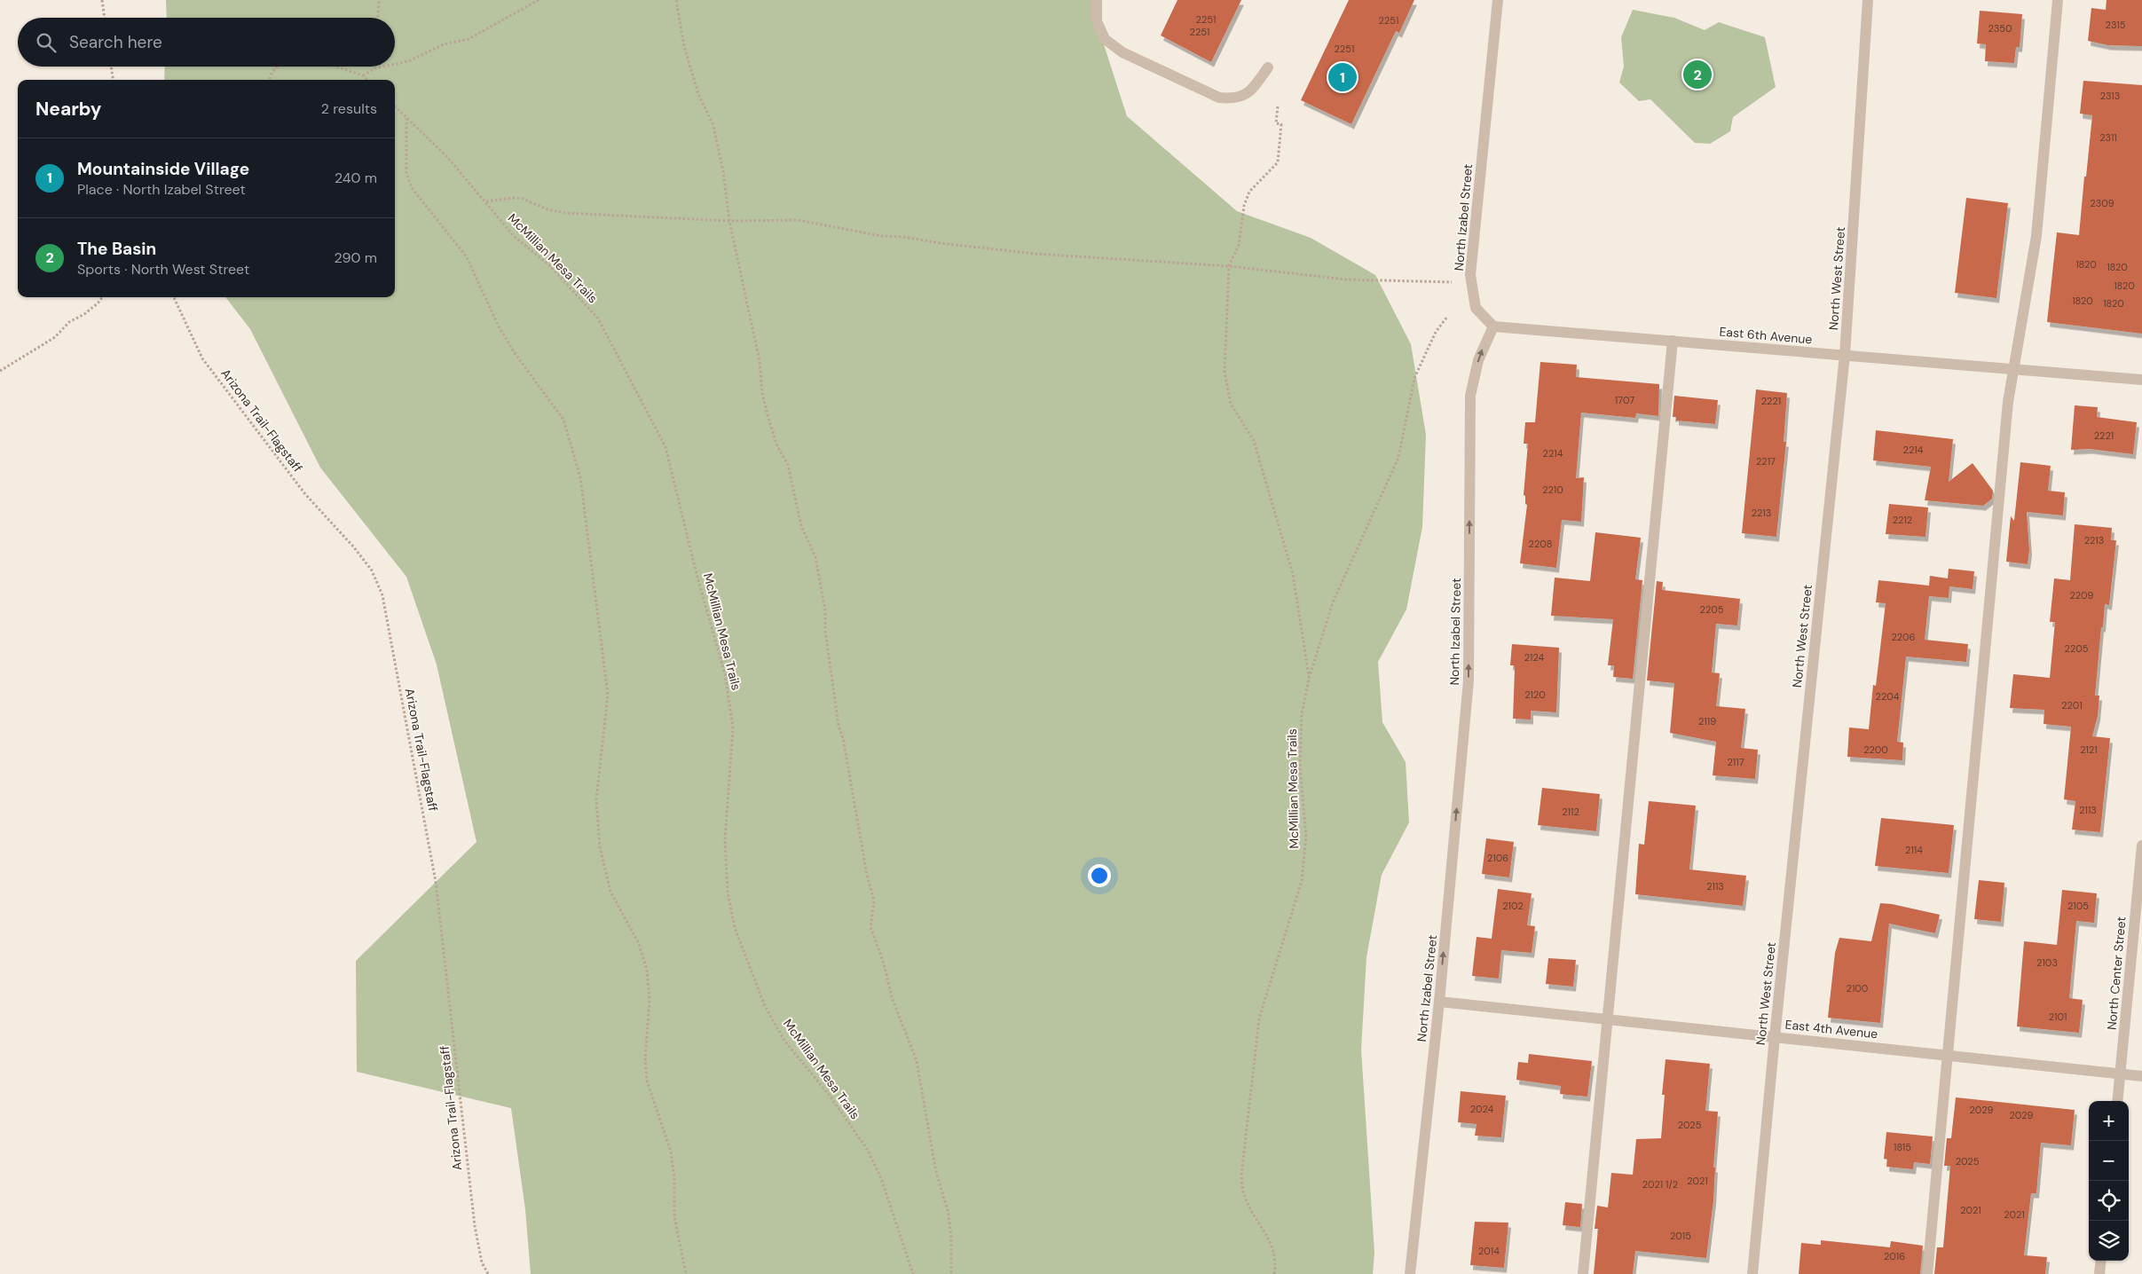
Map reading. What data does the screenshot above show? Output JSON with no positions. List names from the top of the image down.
{
  "streets": {
    "street": [
      "North Izabel Street",
      "North West Street",
      "East 6th Avenue",
      "North Center Street",
      "East 4th Avenue"
    ],
    "path": ["McMillian Mesa Trails", "Arizona Trail-Flagstaff"]
  },
  "crossings": [
    ["North Izabel Street", "East 6th Avenue"],
    ["North Izabel Street", "East 4th Avenue"],
    ["North West Street", "East 6th Avenue"],
    ["North West Street", "East 4th Avenue"],
    ["North Center Street", "East 4th Avenue"]
  ],
  "one_way": ["North Izabel Street"],
  "house_numbers": [
    "2251",
    "2251",
    "2315",
    "2350",
    "2251",
    "2251",
    "2313",
    "2311",
    "2309",
    "1820",
    "1820",
    "1820",
    "1820",
    "1820",
    "1707",
    "2221",
    "2221",
    "2214",
    "2214",
    "2217",
    "2210",
    "2213",
    "2212",
    "2213",
    "2208",
    "2209",
    "2205",
    "2206",
    "2205",
    "2124",
    "2120",
    "2204",
    "2201",
    "2119",
    "2200",
    "2121",
    "2117",
    "2113",
    "2112",
    "2114",
    "2106",
    "2113",
    "2102",
    "2105",
    "2103",
    "2100",
    "2101",
    "2024",
    "2029",
    "2029",
    "2025",
    "1815",
    "2025",
    "2021",
    "2021 1/2",
    "2021",
    "2021",
    "2015",
    "2014",
    "2016"
  ],
  "page": {
    "search": "Search here",
    "pins": ["2", "1"],
    "heading": ["Nearby", "2 results"],
    "list": [
      {
        "mark": "1",
        "name": "Mountainside Village",
        "note": "Place · North Izabel Street",
        "value": "240 m"
      },
      {
        "mark": "2",
        "name": "The Basin",
        "note": "Sports · North West Street",
        "value": "290 m"
      }
    ],
    "map_buttons": ["+", "−"]
  }
}
